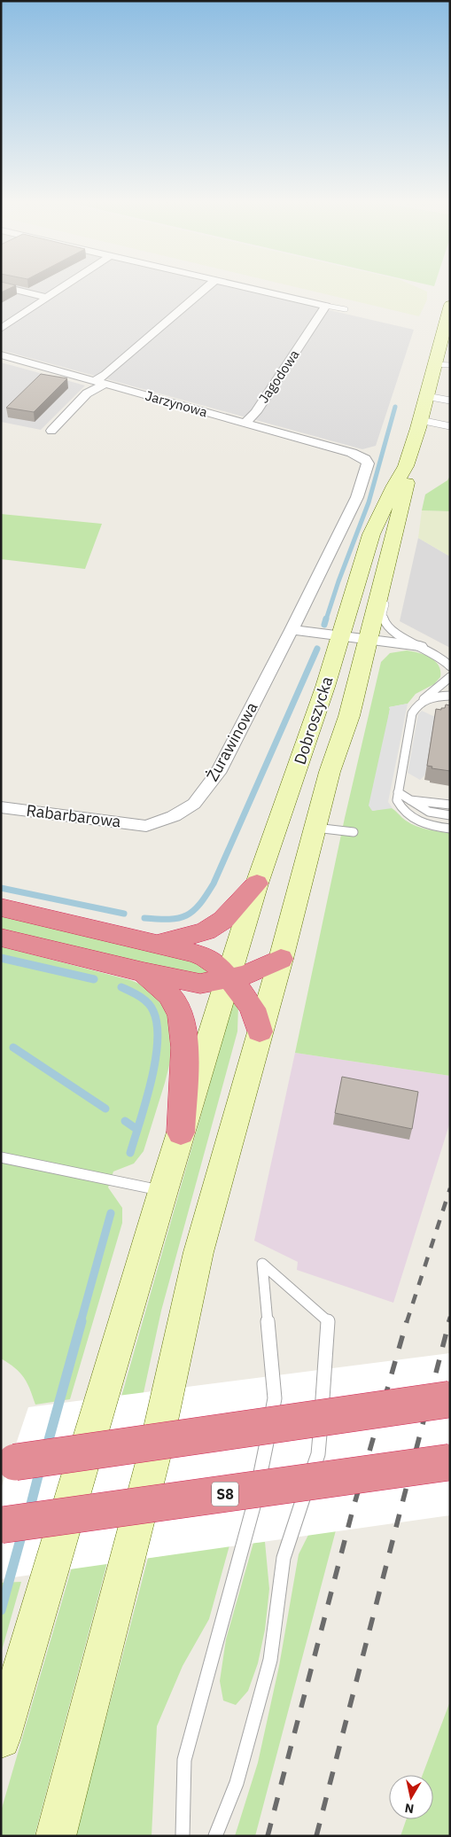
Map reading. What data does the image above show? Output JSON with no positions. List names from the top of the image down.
{
  "streets": {
    "highway": ["S8"],
    "main road": ["Dobroszycka"],
    "street": [
      "Jagodowa",
      "Jarzynowa",
      "Żurawinowa",
      "Rabarbarowa"
    ]
  },
  "crossings": [
    ["Jagodowa", "Jarzynowa"],
    ["Jarzynowa", "Żurawinowa"],
    ["Żurawinowa", "Rabarbarowa"]
  ],
  "north": "bottom"
}
